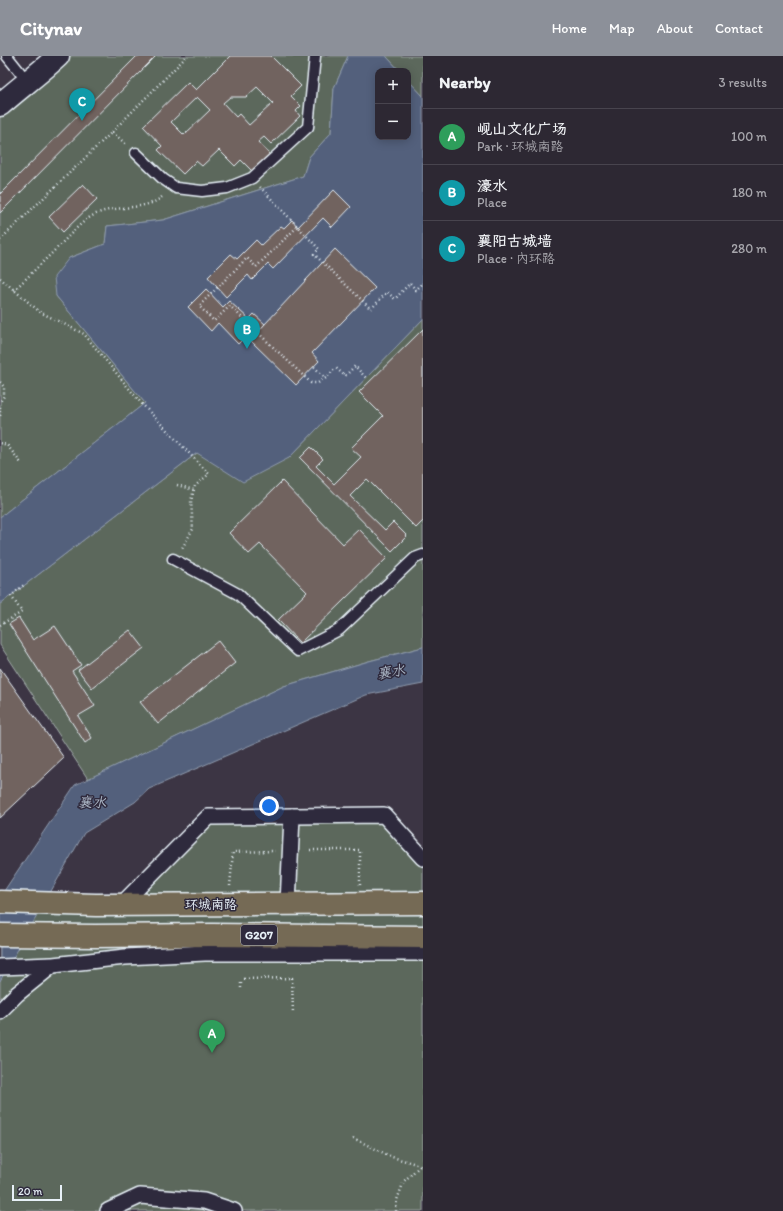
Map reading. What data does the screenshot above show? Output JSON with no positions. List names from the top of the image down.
{
  "streets": {
    "highway": ["环城南路", "G207"]
  },
  "water": ["襄水"],
  "scale_bar": "20 m",
  "page": {
    "header": "Citynav",
    "nav": [
      "Home",
      "Map",
      "About",
      "Contact"
    ],
    "heading": ["Nearby", "3 results"],
    "map_buttons": ["+", "−"],
    "pins": ["C", "B", "A"],
    "list": [
      {
        "mark": "A",
        "name": "岘山文化广场",
        "note": "Park · 环城南路",
        "value": "100 m"
      },
      {
        "mark": "B",
        "name": "濠水",
        "note": "Place",
        "value": "180 m"
      },
      {
        "mark": "C",
        "name": "襄阳古城墙",
        "note": "Place · 内环路",
        "value": "280 m"
      }
    ],
    "scale": "20 m"
  }
}
